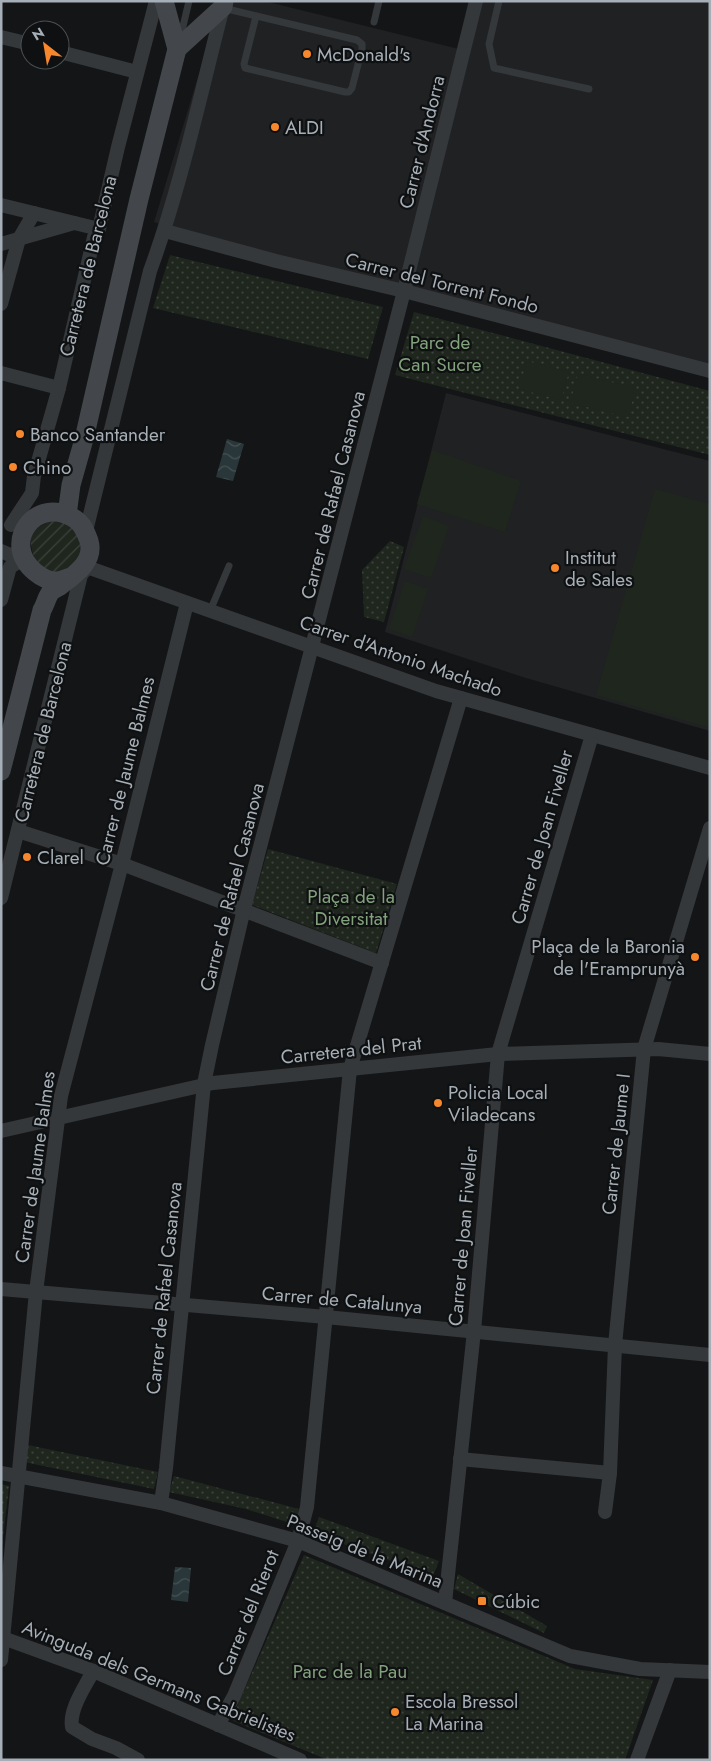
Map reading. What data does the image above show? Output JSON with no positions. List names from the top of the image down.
{
  "streets": {
    "street": [
      "Carrer d'Andorra",
      "Carretera de Barcelona",
      "Carrer del Torrent Fondo",
      "Carrer de Rafael Casanova",
      "Carrer d'Antonio Machado",
      "Carrer de Jaume Balmes",
      "Carrer de Joan Fiveller",
      "Carretera del Prat",
      "Carrer de Jaume I",
      "Carrer de Catalunya",
      "Passeig de la Marina",
      "Carrer del Rierot",
      "Avinguda dels Germans Gabrielistes"
    ]
  },
  "crossings": [
    ["Carrer d'Andorra", "Carrer del Torrent Fondo"],
    ["Carrer d'Andorra", "Carrer de Rafael Casanova"],
    ["Carretera de Barcelona", "Carrer d'Antonio Machado"],
    ["Carrer del Torrent Fondo", "Carrer de Rafael Casanova"],
    ["Carrer de Rafael Casanova", "Carrer d'Antonio Machado"],
    ["Carrer de Rafael Casanova", "Carretera del Prat"],
    ["Carrer de Rafael Casanova", "Carrer de Catalunya"],
    ["Carrer de Rafael Casanova", "Passeig de la Marina"],
    ["Carrer d'Antonio Machado", "Carrer de Jaume Balmes"],
    ["Carrer d'Antonio Machado", "Carrer de Joan Fiveller"],
    ["Carrer d'Antonio Machado", "Carrer del Rierot"],
    ["Carrer de Jaume Balmes", "Carretera del Prat"],
    ["Carrer de Jaume Balmes", "Carrer de Catalunya"],
    ["Carrer de Jaume Balmes", "Passeig de la Marina"],
    ["Carrer de Jaume Balmes", "Avinguda dels Germans Gabrielistes"],
    ["Carrer de Joan Fiveller", "Carretera del Prat"],
    ["Carrer de Joan Fiveller", "Carrer de Catalunya"],
    ["Carrer de Joan Fiveller", "Passeig de la Marina"],
    ["Carretera del Prat", "Carrer de Jaume I"],
    ["Carretera del Prat", "Carrer del Rierot"],
    ["Carrer de Jaume I", "Carrer de Catalunya"],
    ["Carrer de Catalunya", "Carrer del Rierot"],
    ["Passeig de la Marina", "Carrer del Rierot"],
    ["Carrer del Rierot", "Avinguda dels Germans Gabrielistes"]
  ],
  "parks": ["Parc de Can Sucre", "Plaça de la Diversitat", "Parc de la Pau"],
  "places": {
    "other": [
      "McDonald's",
      "ALDI",
      "Banco Santander",
      "Chino",
      "Institut de Sales",
      "Clarel",
      "Plaça de la Baronia de l'Eramprunyà",
      "Policia Local Viladecans",
      "Escola Bressol La Marina"
    ],
    "transit": ["Cúbic"]
  },
  "north": "top left"
}
